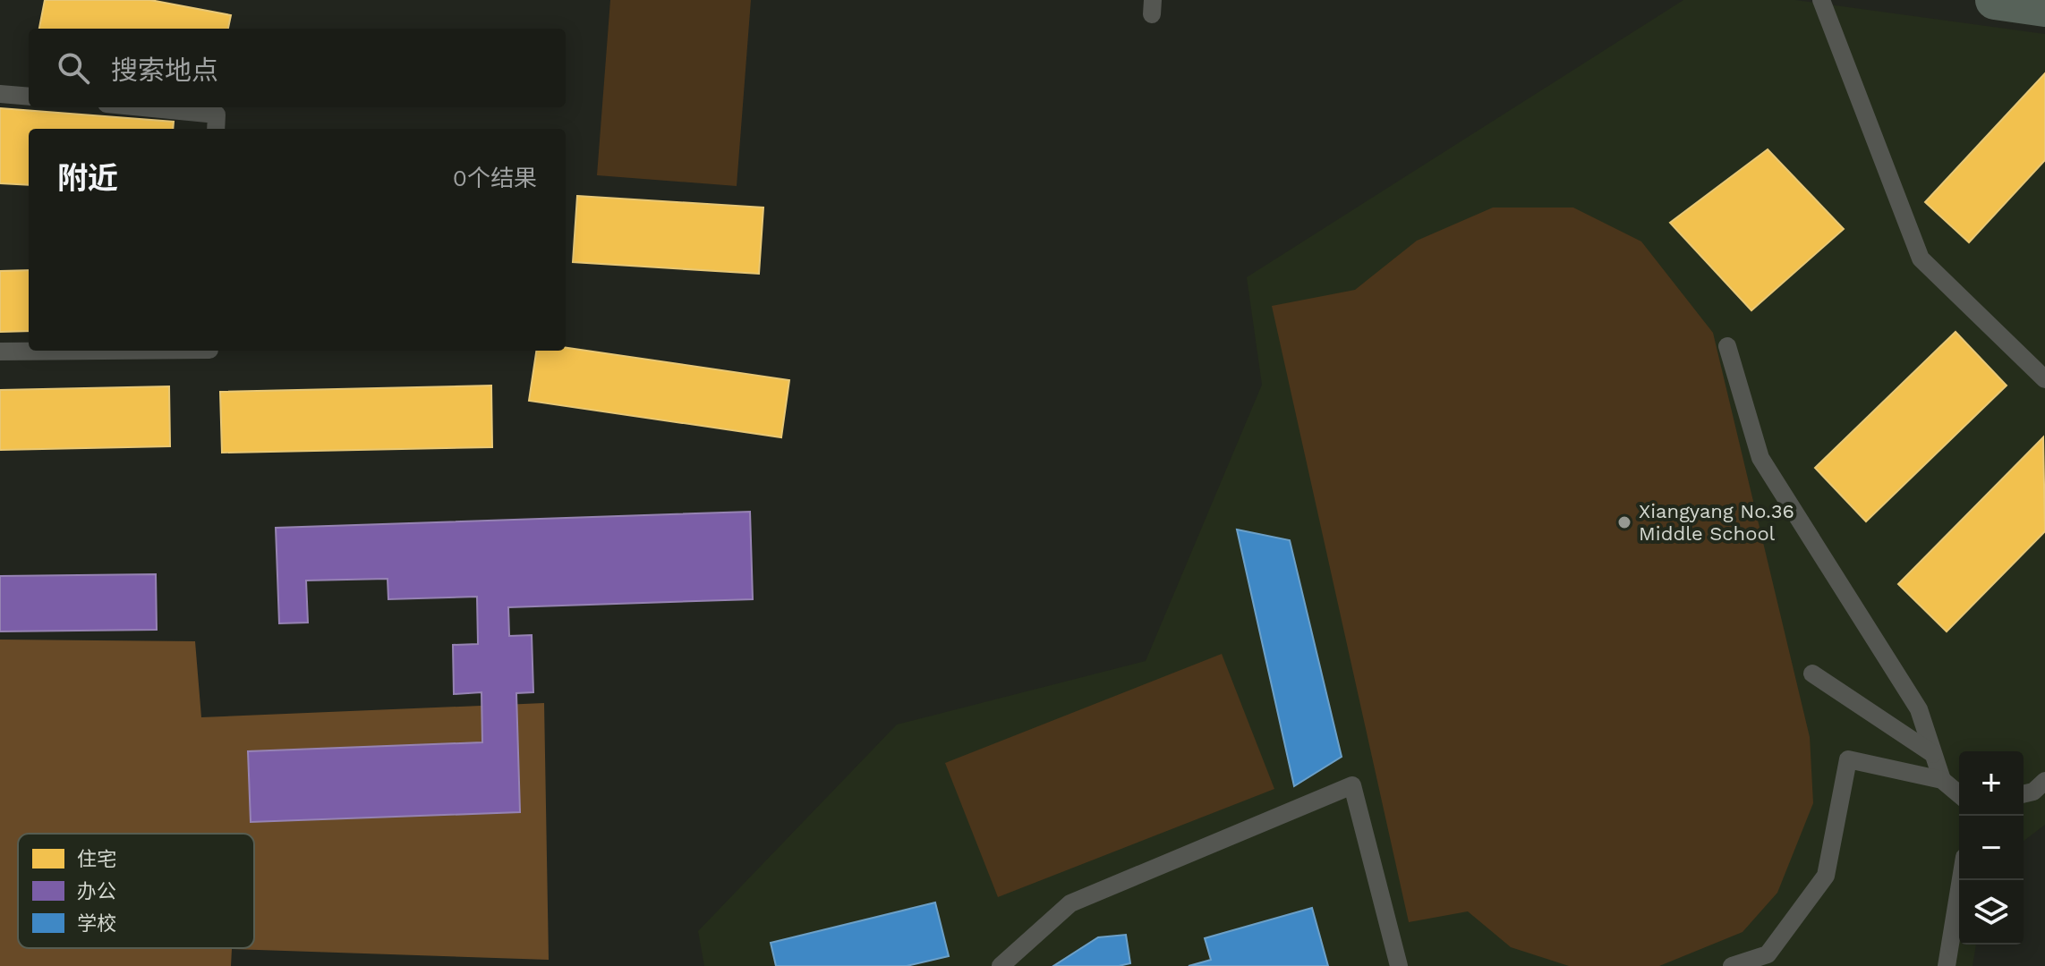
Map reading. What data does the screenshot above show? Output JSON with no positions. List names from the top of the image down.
{
  "places": ["Xiangyang No.36 Middle School"],
  "legend": ["住宅", "办公", "学校"],
  "page": {
    "search": "搜索地点",
    "heading": ["附近", "0个结果"],
    "map_buttons": ["+", "−"]
  }
}
